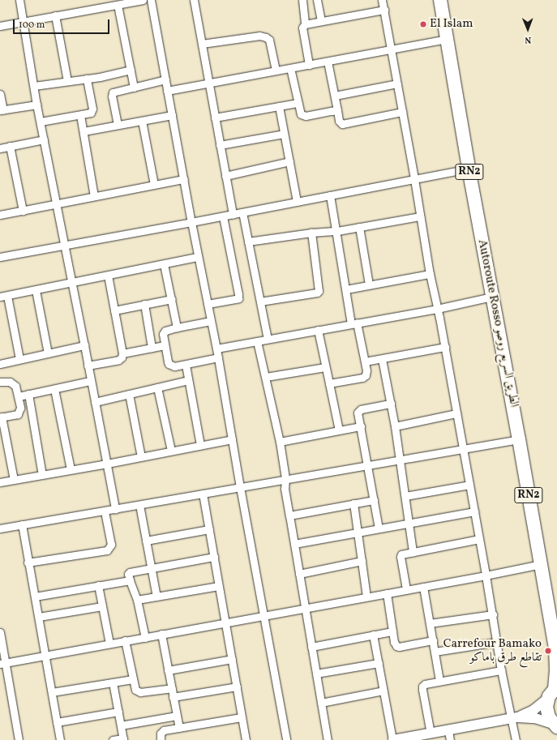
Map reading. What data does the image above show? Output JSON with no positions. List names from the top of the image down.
{
  "streets": {
    "highway": ["RN2", "Autoroute Rosso الطريق السريع روصو"]
  },
  "places": ["El Islam", "Carrefour Bamako تقاطع طرق باماكو"],
  "scale_bar": "100 m",
  "north": "bottom"
}
